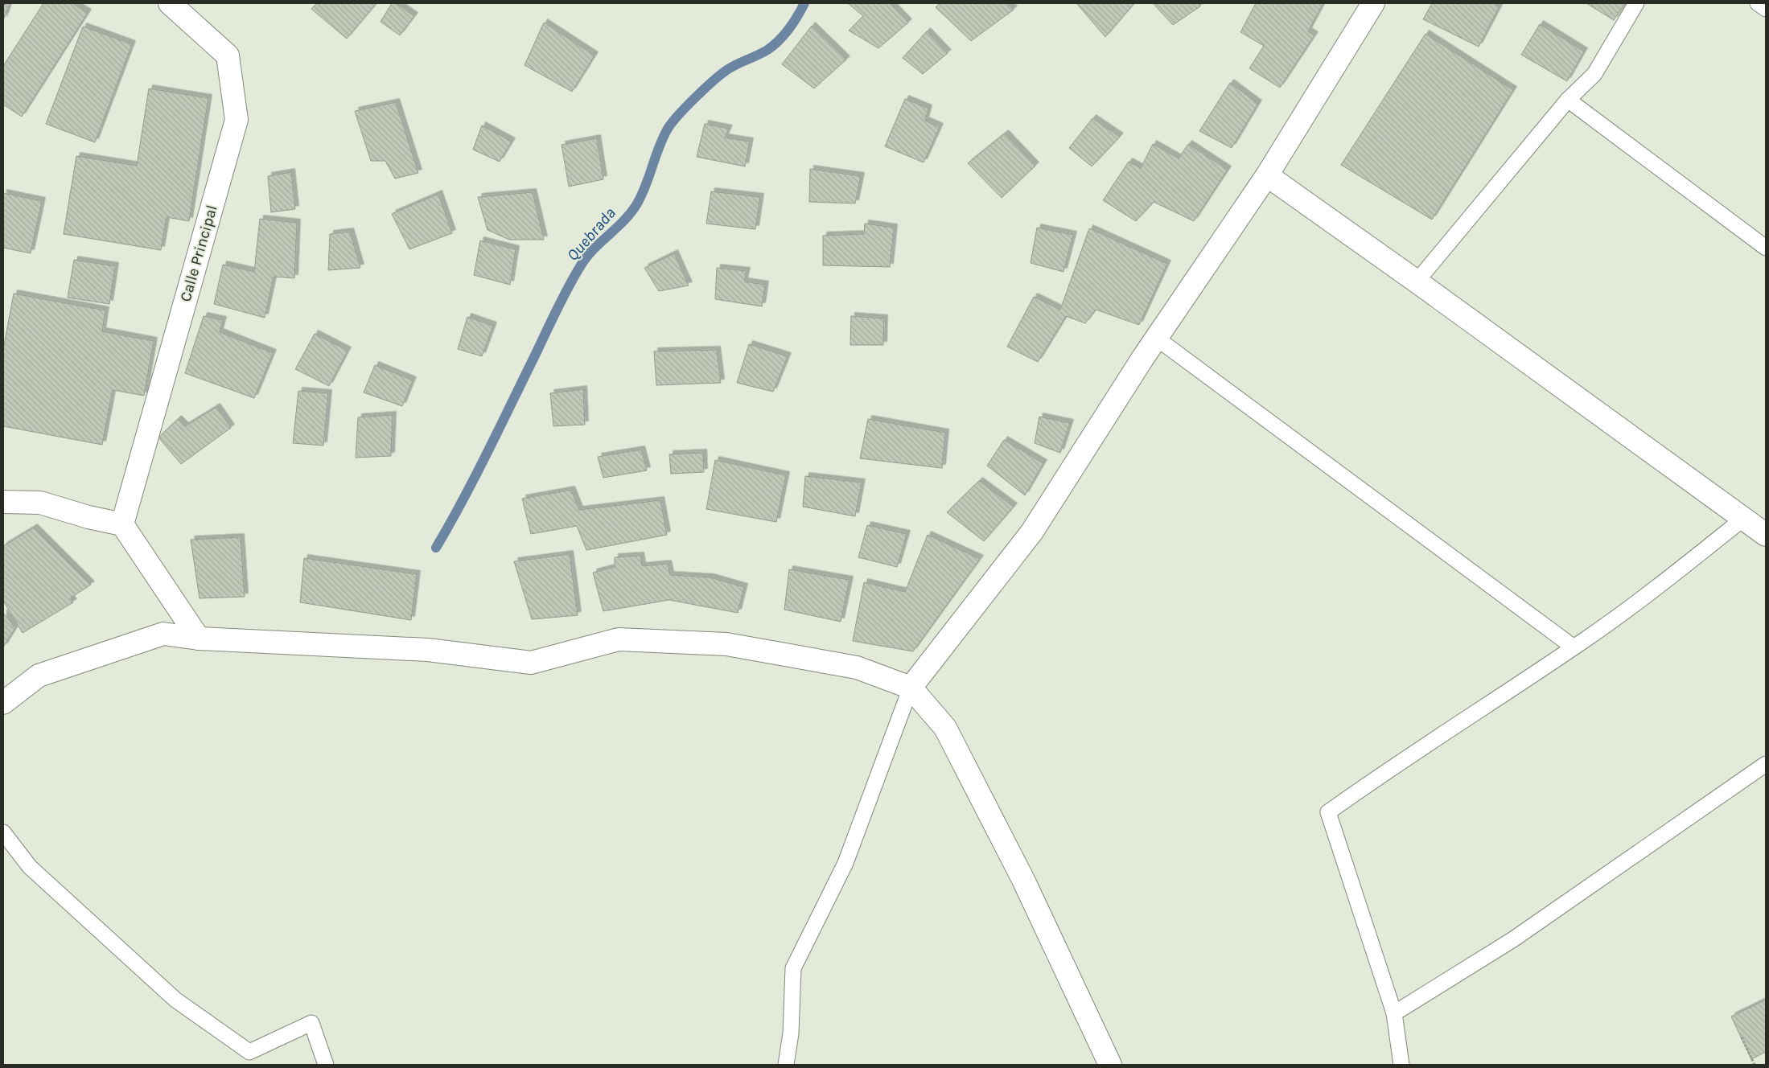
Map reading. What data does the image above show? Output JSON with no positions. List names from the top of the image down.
{
  "streets": {
    "street": ["Calle Principal"]
  },
  "water": ["Quebrada"]
}
